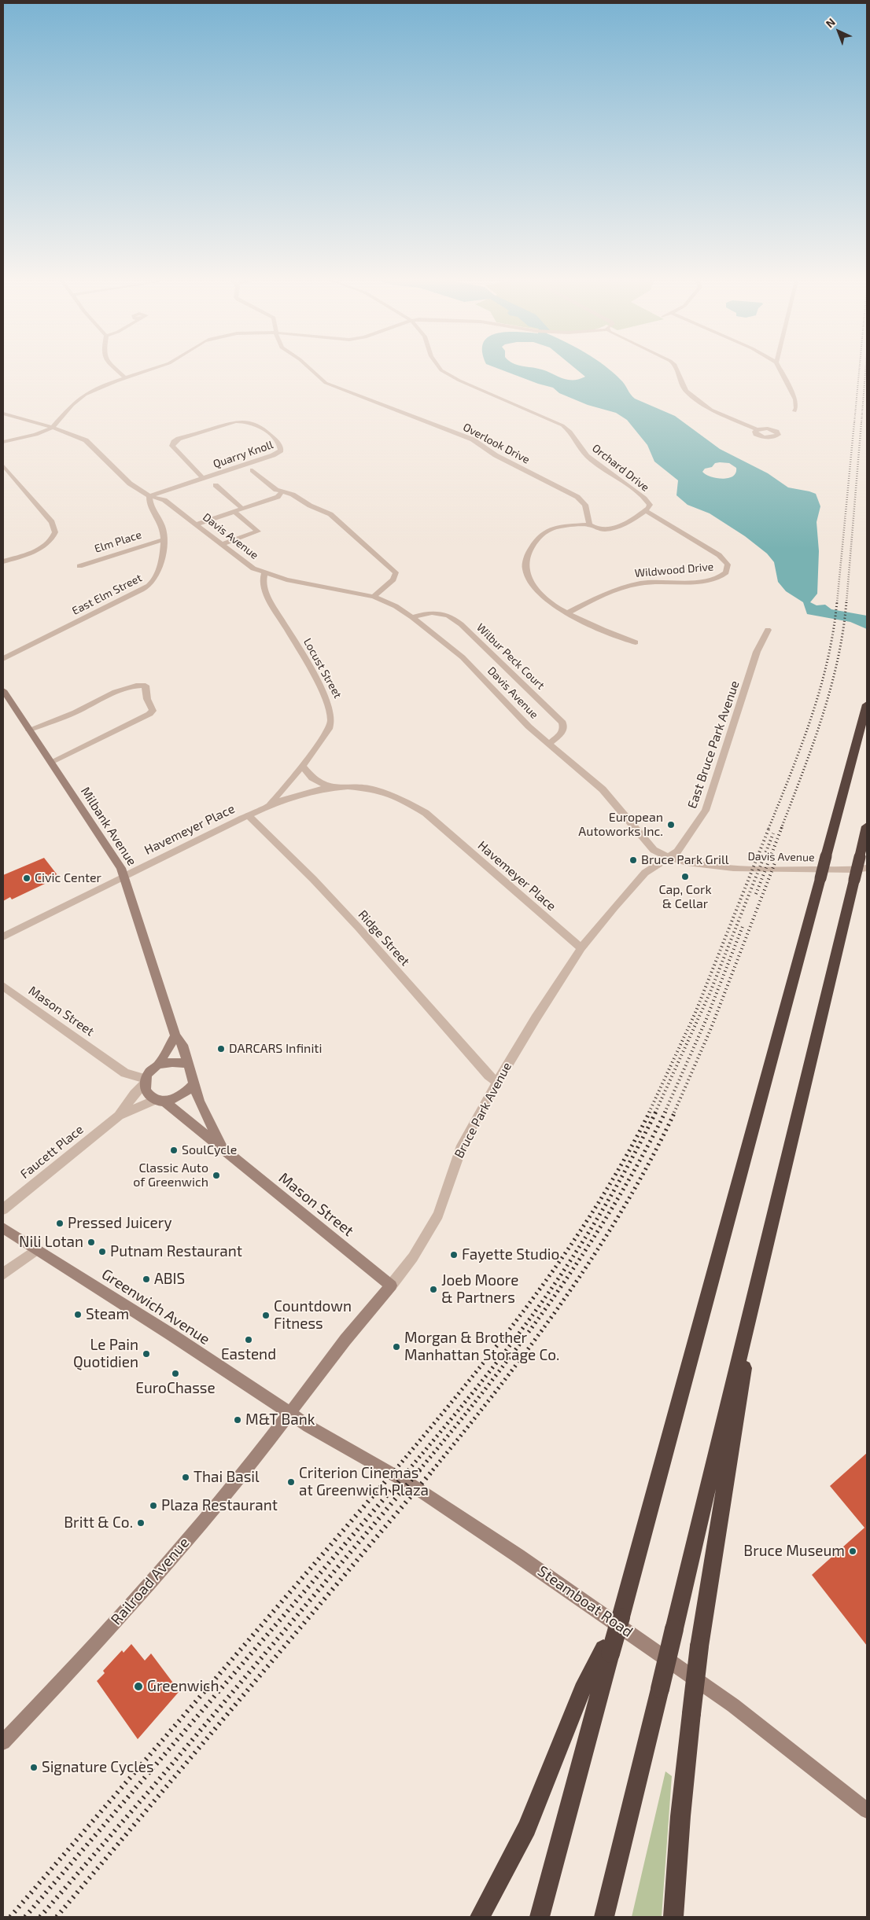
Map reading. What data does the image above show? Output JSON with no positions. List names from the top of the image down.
{
  "streets": {
    "main road": [
      "Milbank Avenue",
      "Mason Street",
      "Bruce Park Avenue",
      "Greenwich Avenue",
      "Railroad Avenue",
      "Steamboat Road"
    ],
    "street": [
      "Overlook Drive",
      "Quarry Knoll",
      "Orchard Drive",
      "Davis Avenue",
      "Elm Place",
      "Wildwood Drive",
      "East Elm Street",
      "Wilbur Peck Court",
      "Locust Street",
      "East Bruce Park Avenue",
      "Havemeyer Place",
      "Ridge Street",
      "Faucett Place"
    ]
  },
  "crossings": [
    ["Quarry Knoll", "Davis Avenue"],
    ["Quarry Knoll", "East Elm Street"],
    ["Orchard Drive", "Wildwood Drive"],
    ["Davis Avenue", "East Elm Street"],
    ["Davis Avenue", "Wilbur Peck Court"],
    ["Davis Avenue", "Locust Street"],
    ["Davis Avenue", "East Bruce Park Avenue"],
    ["Davis Avenue", "Bruce Park Avenue"],
    ["Elm Place", "East Elm Street"],
    ["Locust Street", "Havemeyer Place"],
    ["East Bruce Park Avenue", "Bruce Park Avenue"],
    ["Milbank Avenue", "Havemeyer Place"],
    ["Milbank Avenue", "Mason Street"],
    ["Milbank Avenue", "Faucett Place"],
    ["Havemeyer Place", "Ridge Street"],
    ["Havemeyer Place", "Bruce Park Avenue"],
    ["Ridge Street", "Bruce Park Avenue"],
    ["Mason Street", "Bruce Park Avenue"],
    ["Mason Street", "Faucett Place"],
    ["Bruce Park Avenue", "Greenwich Avenue"],
    ["Bruce Park Avenue", "Railroad Avenue"],
    ["Bruce Park Avenue", "Steamboat Road"],
    ["Greenwich Avenue", "Railroad Avenue"],
    ["Greenwich Avenue", "Steamboat Road"],
    ["Railroad Avenue", "Steamboat Road"]
  ],
  "places": [
    "European Autoworks Inc.",
    "Bruce Park Grill",
    "Cap, Cork & Cellar",
    "Civic Center",
    "DARCARS Infiniti",
    "SoulCycle",
    "Classic Auto of Greenwich",
    "Pressed Juicery",
    "Nili Lotan",
    "Putnam Restaurant",
    "Fayette Studio",
    "ABIS",
    "Joeb Moore & Partners",
    "Steam",
    "Countdown Fitness",
    "Eastend",
    "Morgan & Brother Manhattan Storage Co.",
    "Le Pain Quotidien",
    "EuroChasse",
    "M&T Bank",
    "Thai Basil",
    "Criterion Cinemas at Greenwich Plaza",
    "Plaza Restaurant",
    "Britt & Co.",
    "Bruce Museum",
    "Greenwich",
    "Signature Cycles"
  ],
  "north": "top left"
}
